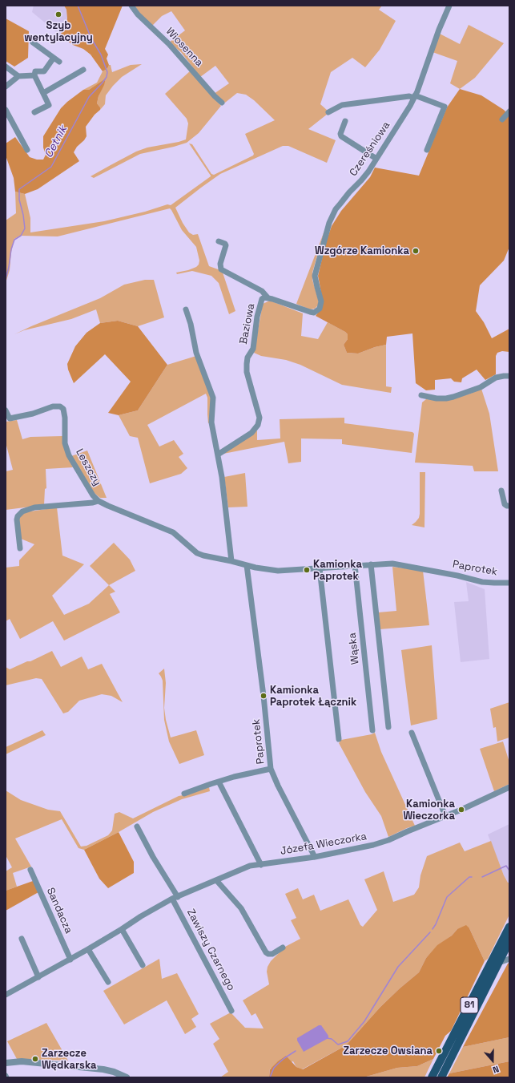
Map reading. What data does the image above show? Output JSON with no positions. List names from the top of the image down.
{
  "streets": {
    "main road": ["81"],
    "street": [
      "Wiosenna",
      "Czereśniowa",
      "Baziowa",
      "Leszczy",
      "Paprotek",
      "Wąska",
      "Józefa Wieczorka",
      "Sandacza",
      "Zawiszy Czarnego"
    ]
  },
  "crossings": [
    ["Czereśniowa", "Baziowa"],
    ["Leszczy", "Paprotek"],
    ["Paprotek", "Wąska"],
    ["Józefa Wieczorka", "Zawiszy Czarnego"]
  ],
  "water": ["Cetnik"],
  "places": [
    "Szyb wentylacyjny",
    "Wzgórze Kamionka",
    "Kamionka Paprotek",
    "Kamionka Paprotek Łącznik",
    "Kamionka Wieczorka",
    "Zarzecze Owsiana",
    "Zarzecze Wędkarska"
  ],
  "north": "bottom"
}
